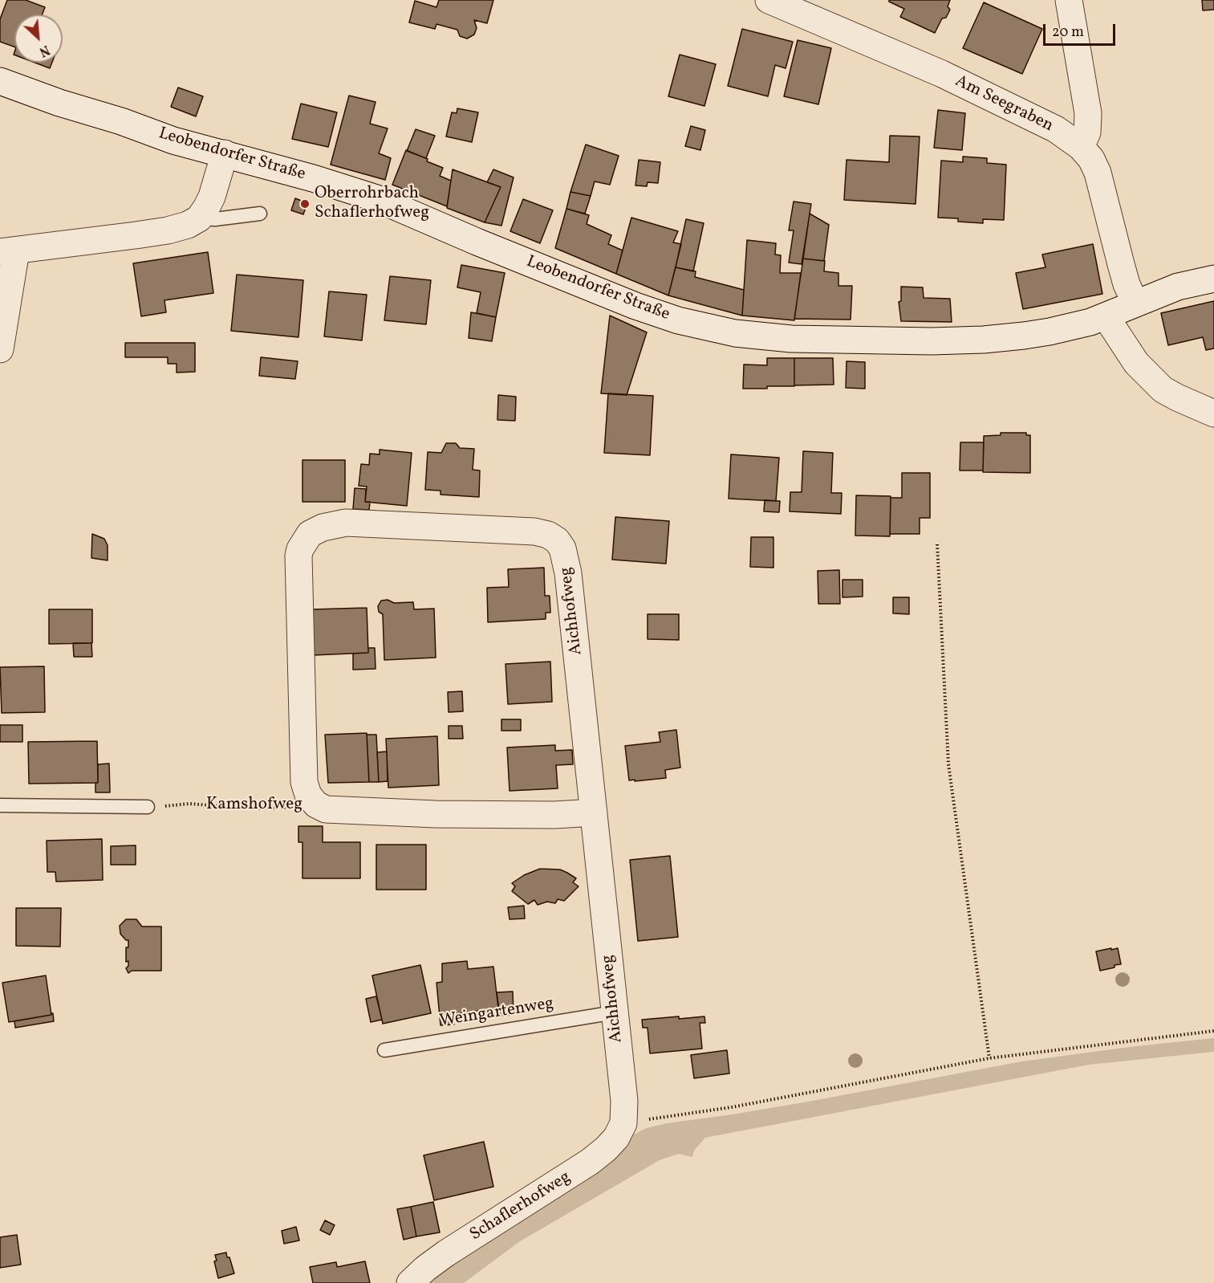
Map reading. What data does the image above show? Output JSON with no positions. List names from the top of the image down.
{
  "streets": {
    "street": [
      "Am Seegraben",
      "Leobendorfer Straße",
      "Aichhofweg",
      "Kamshofweg",
      "Schaflerhofweg"
    ],
    "lane": ["Weingartenweg"]
  },
  "crossings": [
    ["Am Seegraben", "Leobendorfer Straße"],
    ["Aichhofweg", "Kamshofweg"],
    ["Aichhofweg", "Weingartenweg"],
    ["Aichhofweg", "Schaflerhofweg"]
  ],
  "places": ["Oberrohrbach Schaflerhofweg"],
  "scale_bar": "20 m",
  "north": "bottom right"
}
